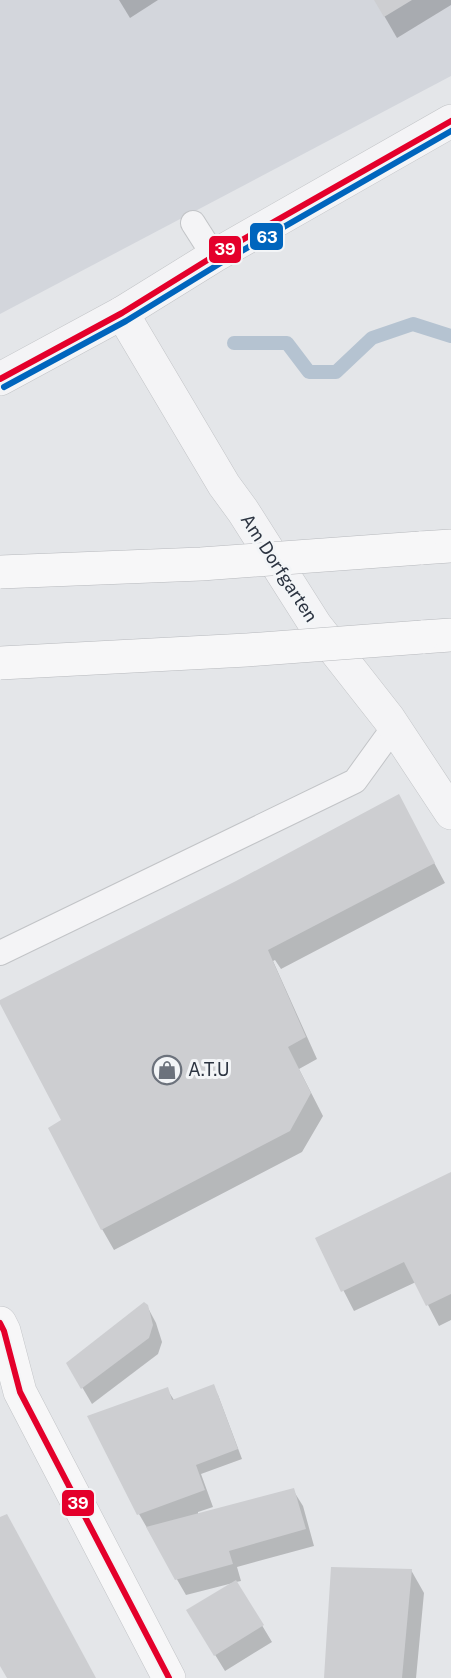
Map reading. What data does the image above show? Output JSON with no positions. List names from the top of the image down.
{
  "streets": {
    "street": ["Am Dorfgarten"]
  },
  "places": {
    "shop": ["A.T.U"]
  },
  "lines": ["transit line 39", "transit line 63"]
}
